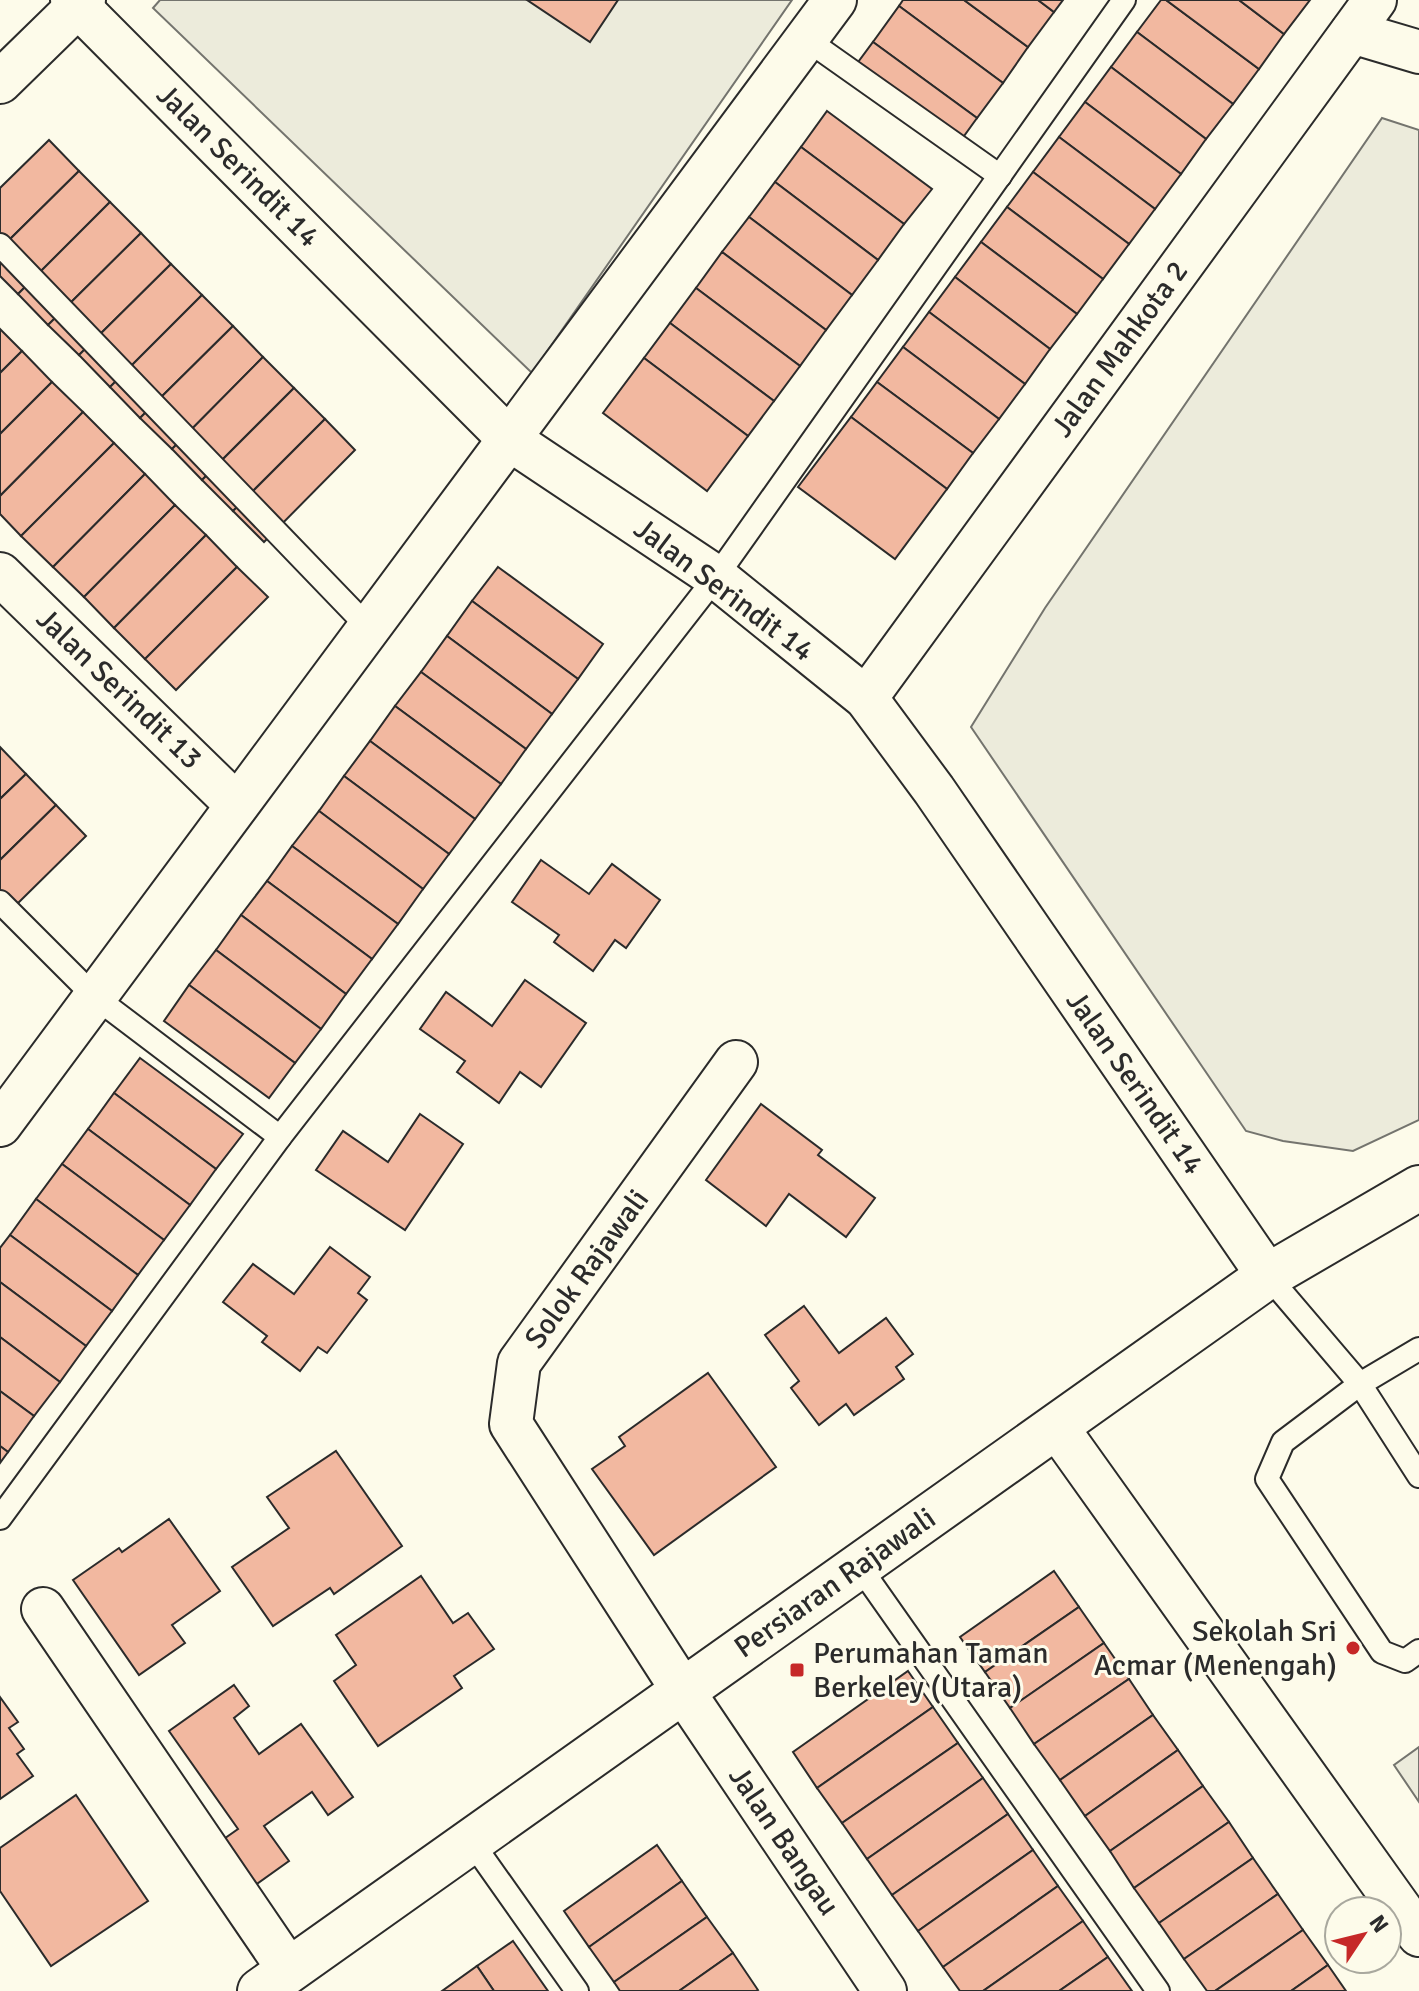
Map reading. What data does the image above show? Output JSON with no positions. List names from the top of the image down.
{
  "streets": {
    "street": [
      "Jalan Serindit 14",
      "Jalan Mahkota 2",
      "Jalan Serindit 13",
      "Solok Rajawali",
      "Persiaran Rajawali",
      "Jalan Bangau"
    ]
  },
  "crossings": [
    ["Jalan Serindit 14", "Jalan Mahkota 2"],
    ["Jalan Serindit 14", "Persiaran Rajawali"],
    ["Solok Rajawali", "Persiaran Rajawali"],
    ["Solok Rajawali", "Jalan Bangau"],
    ["Persiaran Rajawali", "Jalan Bangau"]
  ],
  "places": {
    "other": ["Sekolah Sri Acmar (Menengah)"],
    "transit": ["Perumahan Taman Berkeley (Utara)"]
  },
  "north": "top right"
}
